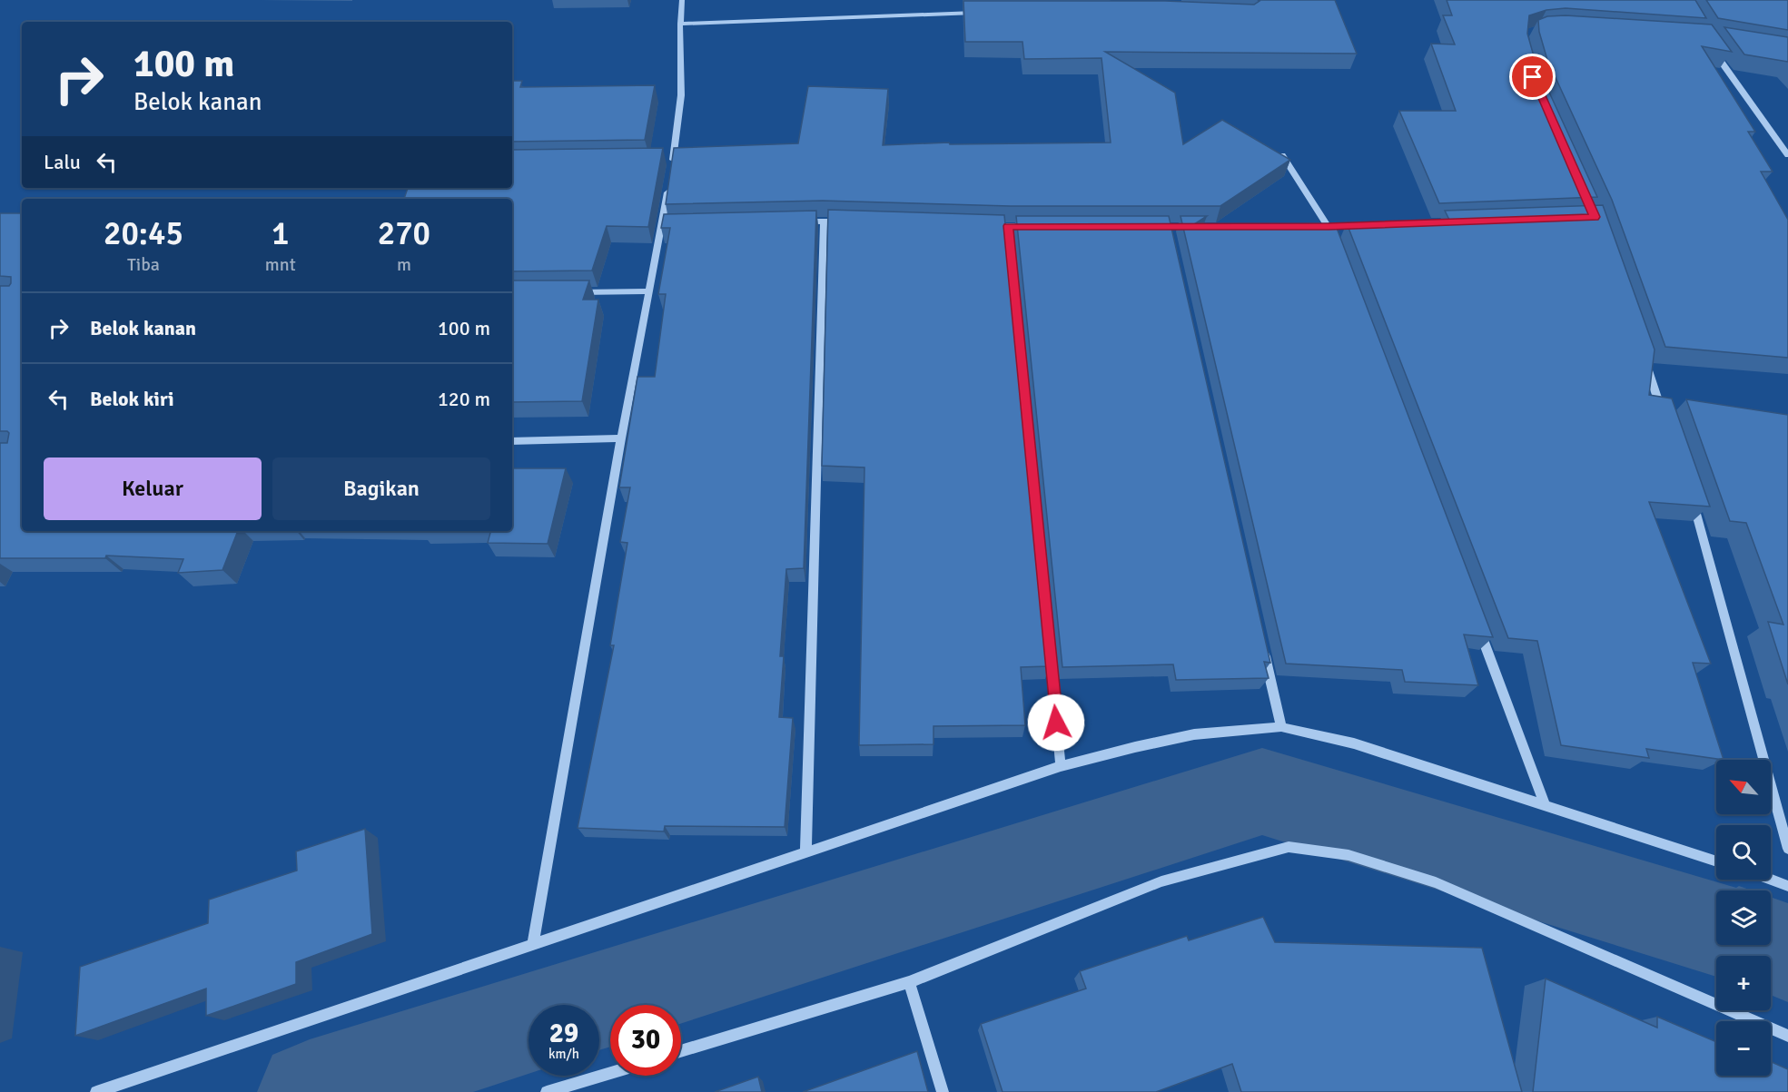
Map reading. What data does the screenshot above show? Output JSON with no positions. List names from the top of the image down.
{
  "north": "top left",
  "page": {
    "turn": ["100 m", "Belok kanan"],
    "then": "Lalu",
    "eta": [
      "20:45",
      "Tiba",
      "1",
      "mnt",
      "270",
      "m"
    ],
    "list": [
      {
        "name": "Belok kanan",
        "value": "100 m"
      },
      {
        "name": "Belok kiri",
        "value": "120 m"
      }
    ],
    "buttons": ["Keluar", "Bagikan"],
    "map_buttons": ["+", "−"],
    "speed": "29 km/h",
    "limit": "30"
  }
}
